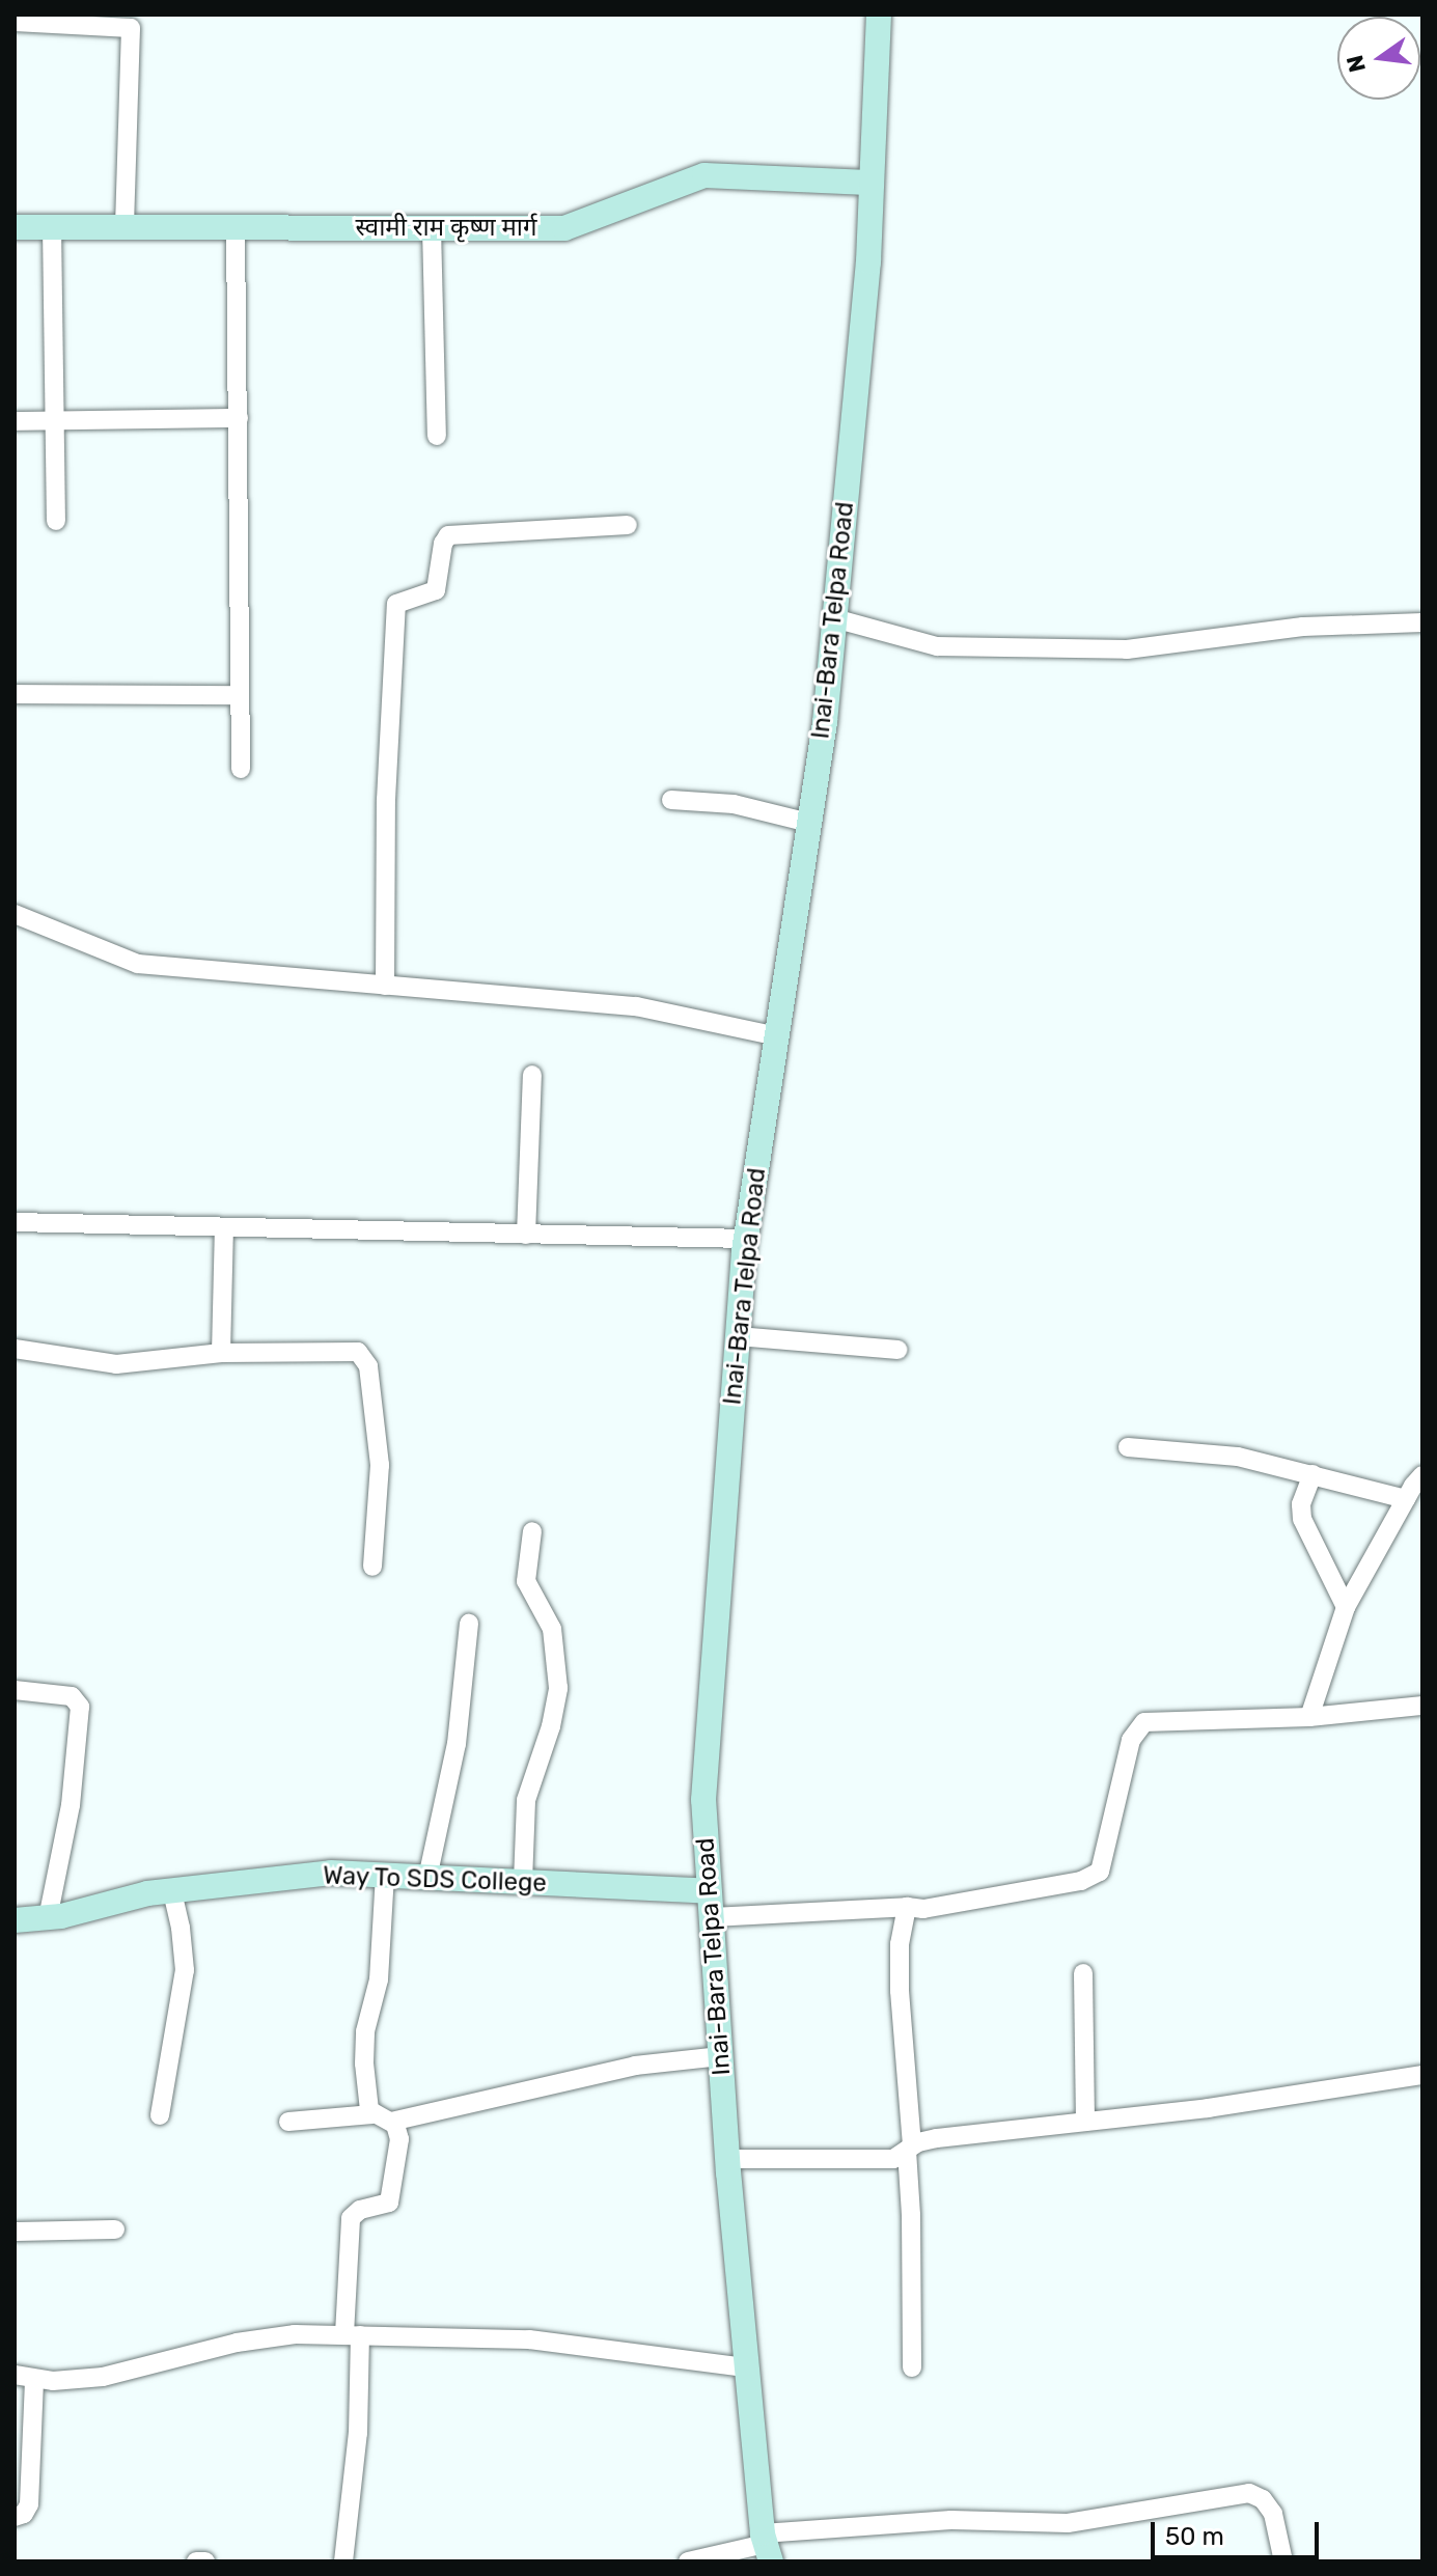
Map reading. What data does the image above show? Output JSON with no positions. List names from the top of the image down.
{
  "streets": {
    "street": ["स्वामी राम कृष्ण मार्ग", "Inai-Bara Telpa Road", "Way To SDS College"]
  },
  "crossings": [
    ["स्वामी राम कृष्ण मार्ग", "Inai-Bara Telpa Road"],
    ["Inai-Bara Telpa Road", "Way To SDS College"]
  ],
  "scale_bar": "50 m",
  "north": "left"
}
